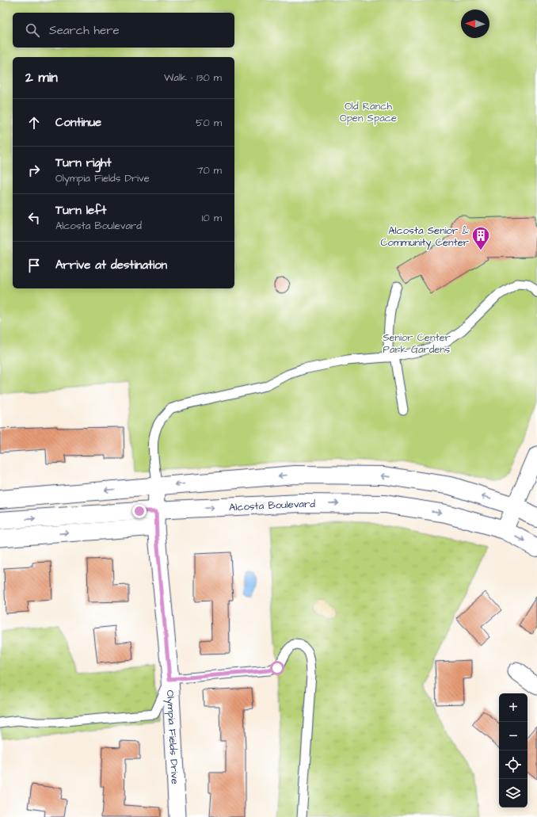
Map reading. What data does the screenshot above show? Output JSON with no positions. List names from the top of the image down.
{
  "streets": {
    "main road": ["Alcosta Boulevard"],
    "street": ["Olympia Fields Drive"]
  },
  "crossings": [
    ["Alcosta Boulevard", "Olympia Fields Drive"]
  ],
  "parks": ["Old Ranch Open Space", "Senior Center Park Gardens"],
  "places": {
    "building": ["Alcosta Senior & Community Center"]
  },
  "north": "left",
  "page": {
    "search": "Search here",
    "heading": ["2 min", "Walk · 130 m"],
    "list": [
      ["Continue", "50 m"],
      ["Turn right", "Olympia Fields Drive", "70 m"],
      ["Turn left", "Alcosta Boulevard", "10 m"],
      "Arrive at destination"
    ],
    "map_buttons": ["+", "−"]
  }
}
